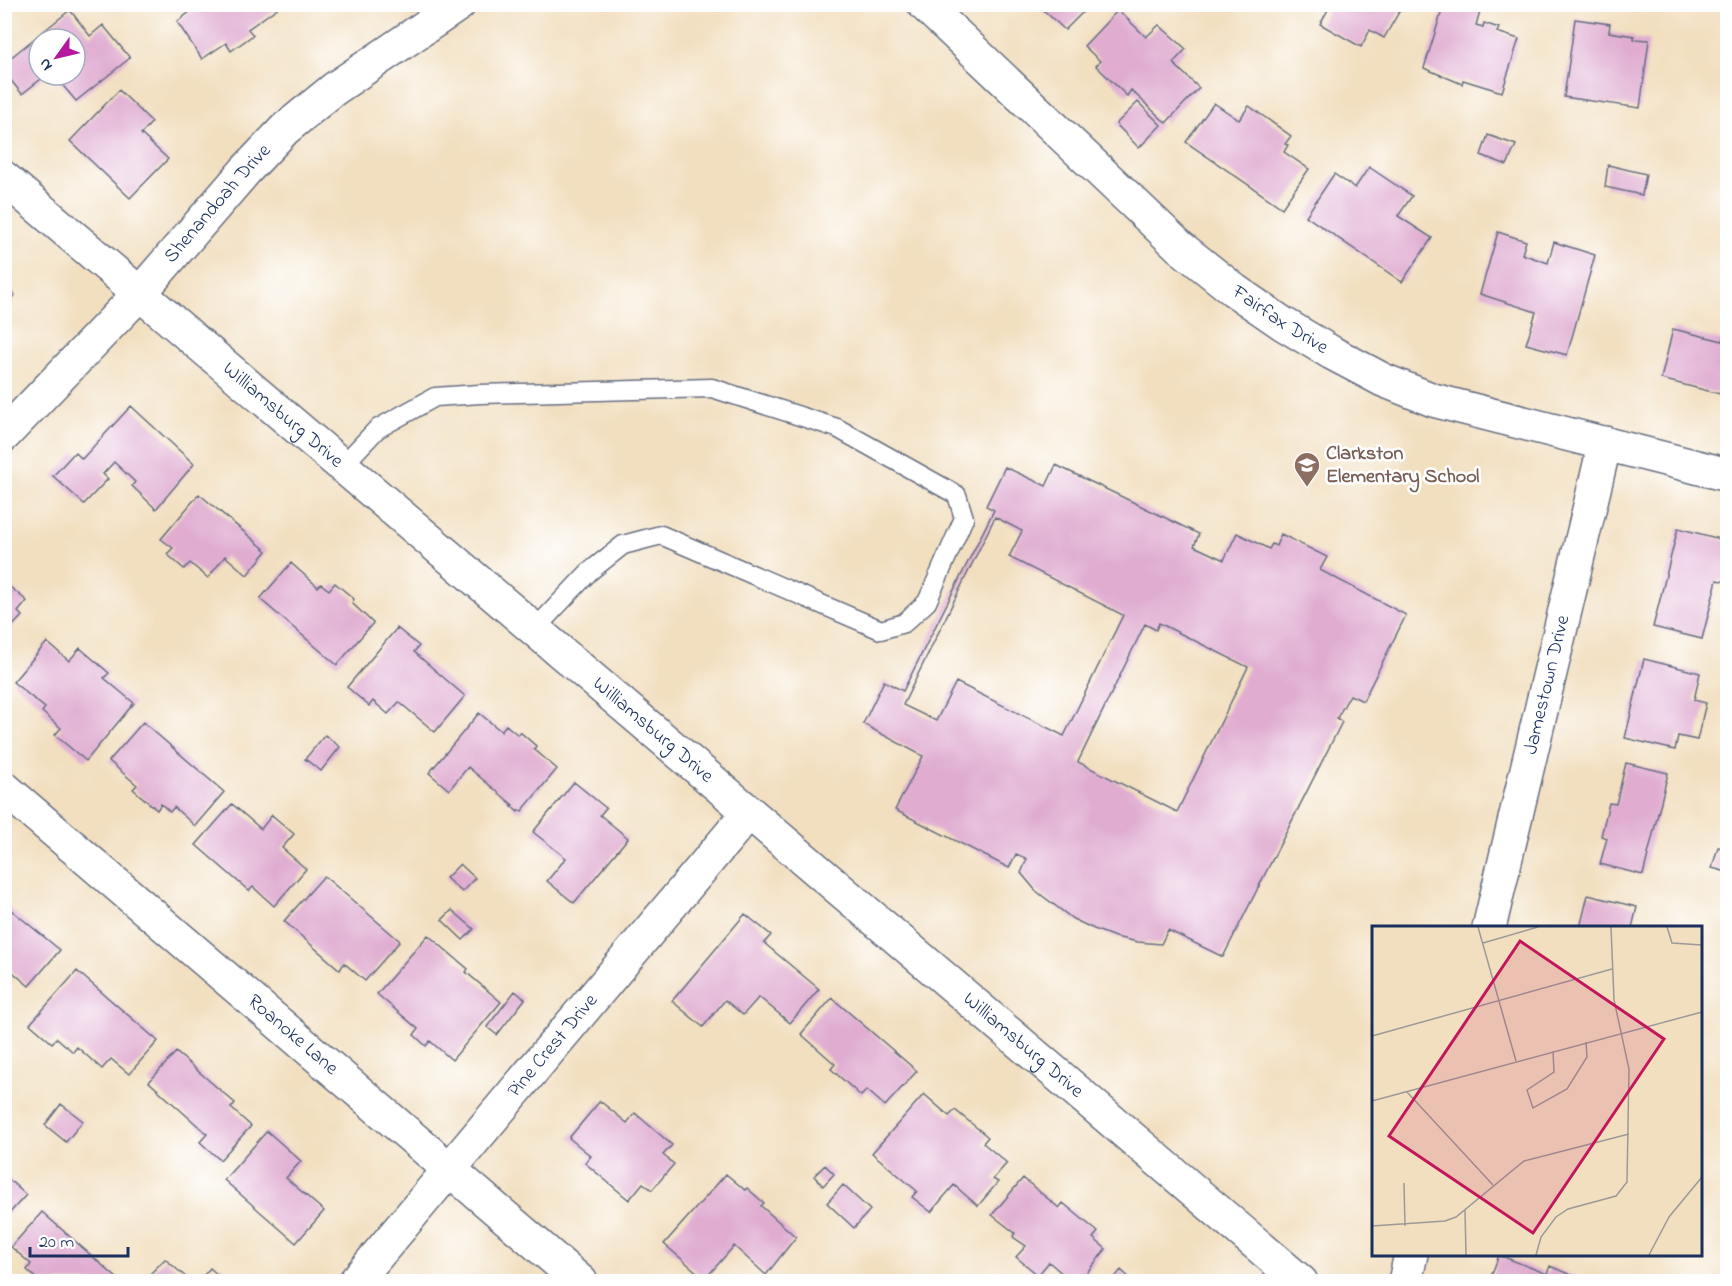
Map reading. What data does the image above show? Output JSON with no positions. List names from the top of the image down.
{
  "streets": {
    "street": [
      "Shenandoah Drive",
      "Fairfax Drive",
      "Williamsburg Drive",
      "Jamestown Drive",
      "Roanoke Lane",
      "Pine Crest Drive"
    ]
  },
  "crossings": [
    ["Shenandoah Drive", "Williamsburg Drive"],
    ["Fairfax Drive", "Jamestown Drive"],
    ["Williamsburg Drive", "Pine Crest Drive"],
    ["Roanoke Lane", "Pine Crest Drive"]
  ],
  "places": {
    "school or university": ["Clarkston Elementary School"]
  },
  "scale_bar": "20 m",
  "north": "bottom left"
}
